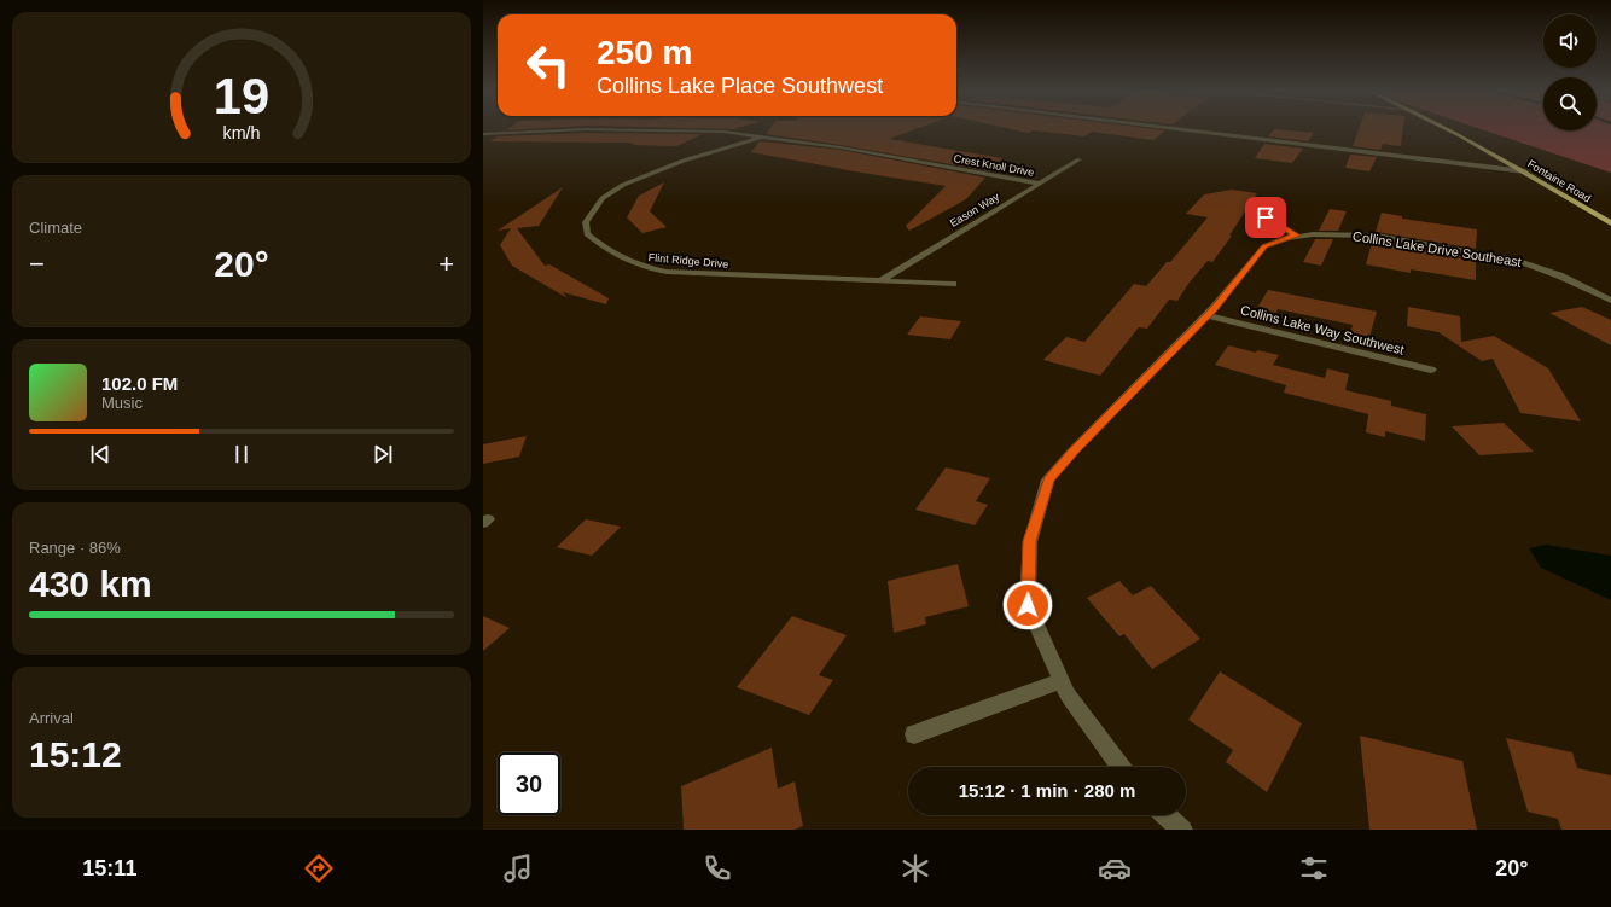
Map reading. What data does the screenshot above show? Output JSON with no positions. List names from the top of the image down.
{
  "streets": {
    "main road": ["Fontaine Road"],
    "street": [
      "Crest Knoll Drive",
      "Eason Way",
      "Collins Lake Drive Southeast",
      "Flint Ridge Drive",
      "Collins Lake Way Southwest"
    ]
  },
  "crossings": [
    ["Crest Knoll Drive", "Eason Way"],
    ["Crest Knoll Drive", "Flint Ridge Drive"],
    ["Eason Way", "Flint Ridge Drive"],
    ["Collins Lake Drive Southeast", "Collins Lake Way Southwest"]
  ],
  "page": {
    "turn": ["250 m", "Collins Lake Place Southwest"],
    "tile": [
      "Climate",
      ["Range · 86%", "430 km"],
      ["Arrival", "15:12"]
    ],
    "heat": ["−", "20°", "+"],
    "song": ["102.0 FM", "Music"],
    "limit": "30",
    "trip": "15:12 · 1 min · 280 m",
    "tabs": ["15:11", "20°"],
    "gauge": ["19", "km/h"]
  }
}
